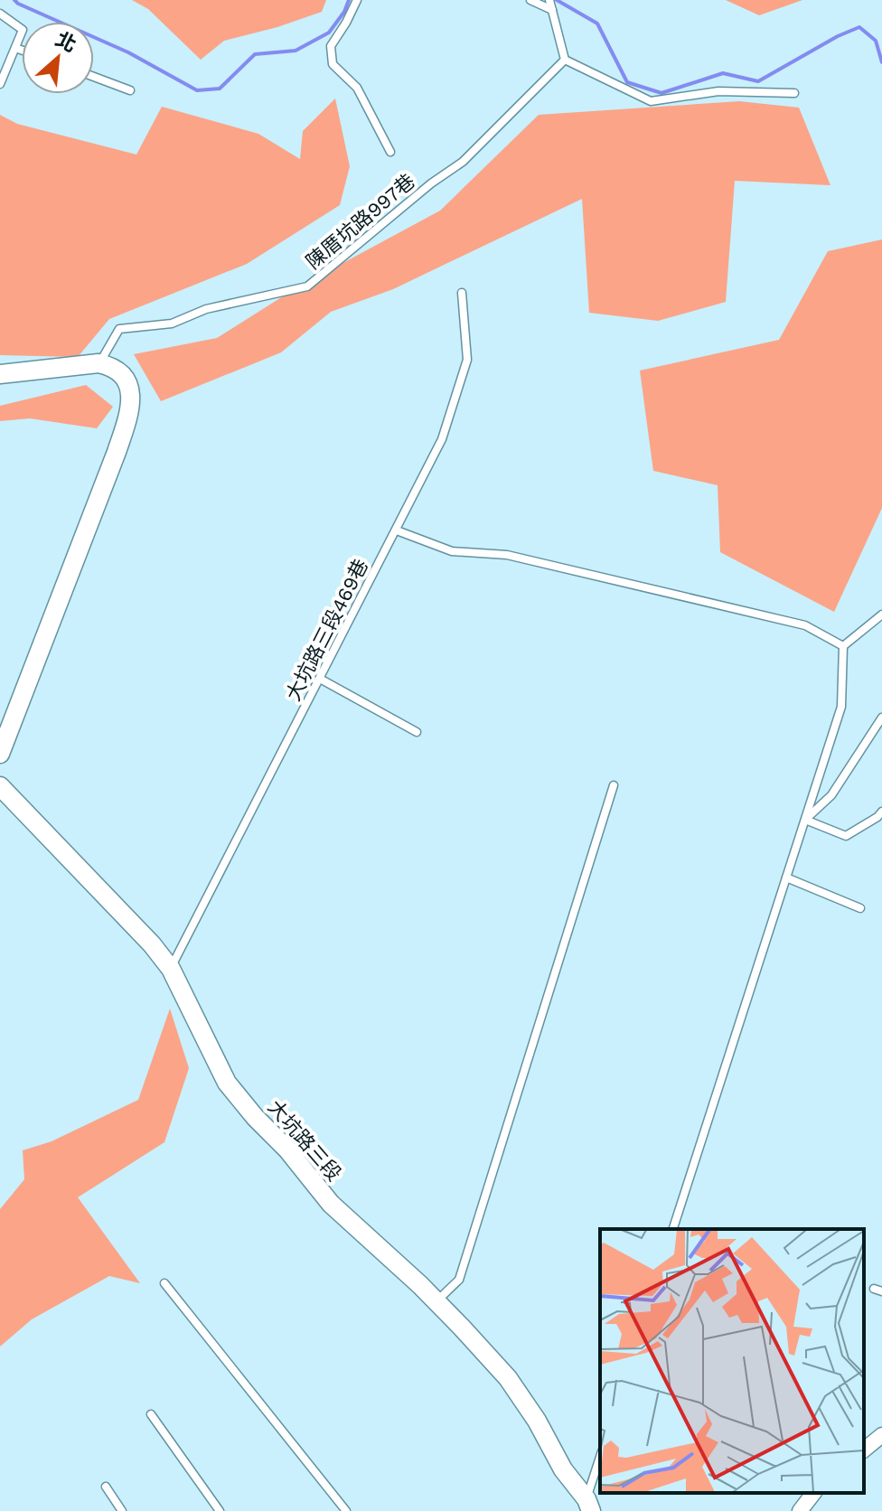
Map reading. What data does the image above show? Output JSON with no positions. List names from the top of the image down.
{
  "streets": {
    "street": ["大坑路三段"],
    "lane": ["陳厝坑路997巷", "大坑路三段469巷"]
  },
  "crossings": [
    ["大坑路三段469巷", "大坑路三段"]
  ],
  "north": "top right"
}
